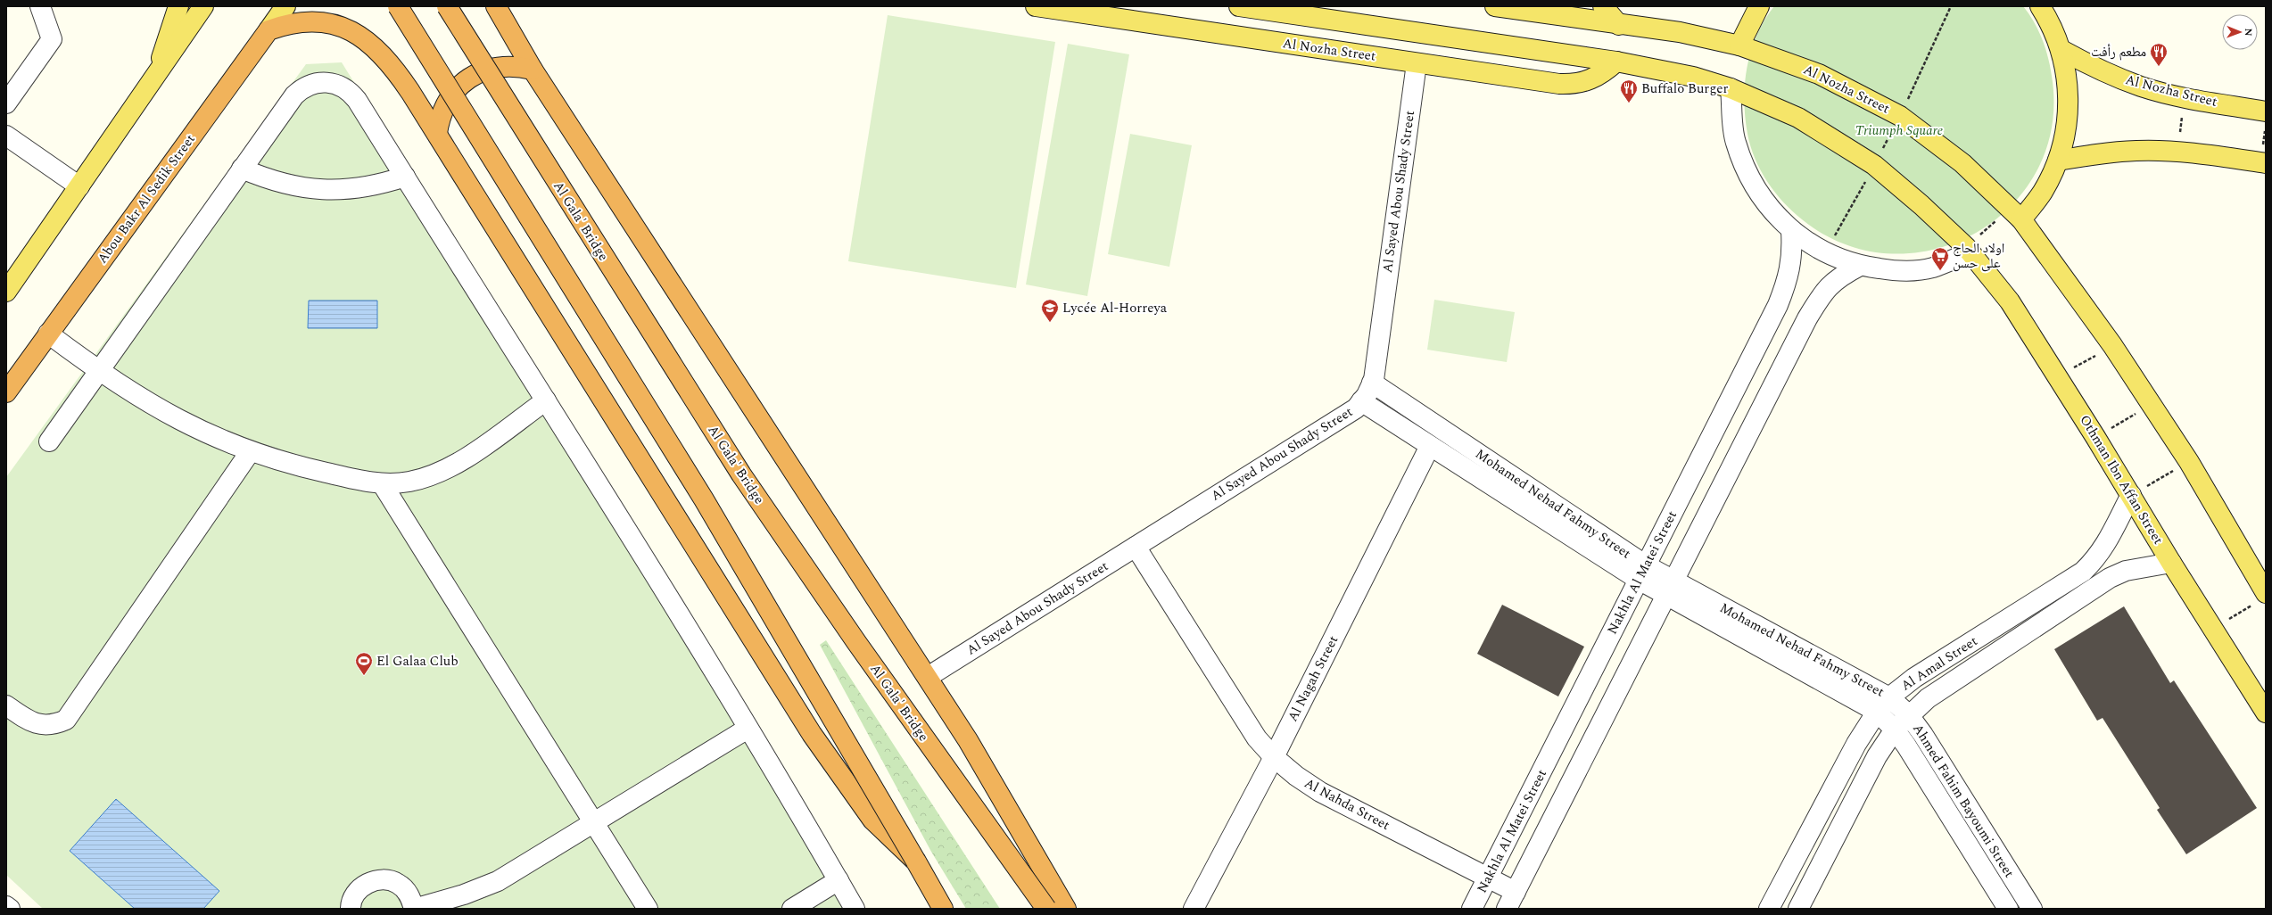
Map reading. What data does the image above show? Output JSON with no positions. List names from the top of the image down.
{
  "streets": {
    "highway": ["Abou Bakr Al Sedik Street", "Al Gala' Bridge"],
    "main road": ["Al Nozha Street", "Othman Ibn Affan Street"],
    "street": [
      "Al Sayed Abou Shady Street",
      "Mohamed Nehad Fahmy Street",
      "Nakhla Al Matei Street",
      "Al Amal Street",
      "Al Nagah Street",
      "Ahmed Fahim Bayoumi Street",
      "Al Nahda Street"
    ]
  },
  "crossings": [
    ["Al Nozha Street", "Al Sayed Abou Shady Street"],
    ["Al Sayed Abou Shady Street", "Mohamed Nehad Fahmy Street"],
    ["Al Sayed Abou Shady Street", "Al Nahda Street"],
    ["Othman Ibn Affan Street", "Al Amal Street"],
    ["Mohamed Nehad Fahmy Street", "Nakhla Al Matei Street"],
    ["Mohamed Nehad Fahmy Street", "Al Amal Street"],
    ["Mohamed Nehad Fahmy Street", "Al Nagah Street"],
    ["Mohamed Nehad Fahmy Street", "Ahmed Fahim Bayoumi Street"],
    ["Nakhla Al Matei Street", "Al Nahda Street"],
    ["Al Amal Street", "Ahmed Fahim Bayoumi Street"],
    ["Al Nagah Street", "Al Nahda Street"]
  ],
  "parks": ["Triumph Square"],
  "places": {
    "restaurant": ["مطعم رأفت", "Buffalo Burger"],
    "supermarket": ["اولاد الحاج على حسن"],
    "school or university": ["Lycée Al-Horreya"],
    "sports": ["El Galaa Club"]
  },
  "north": "right"
}
